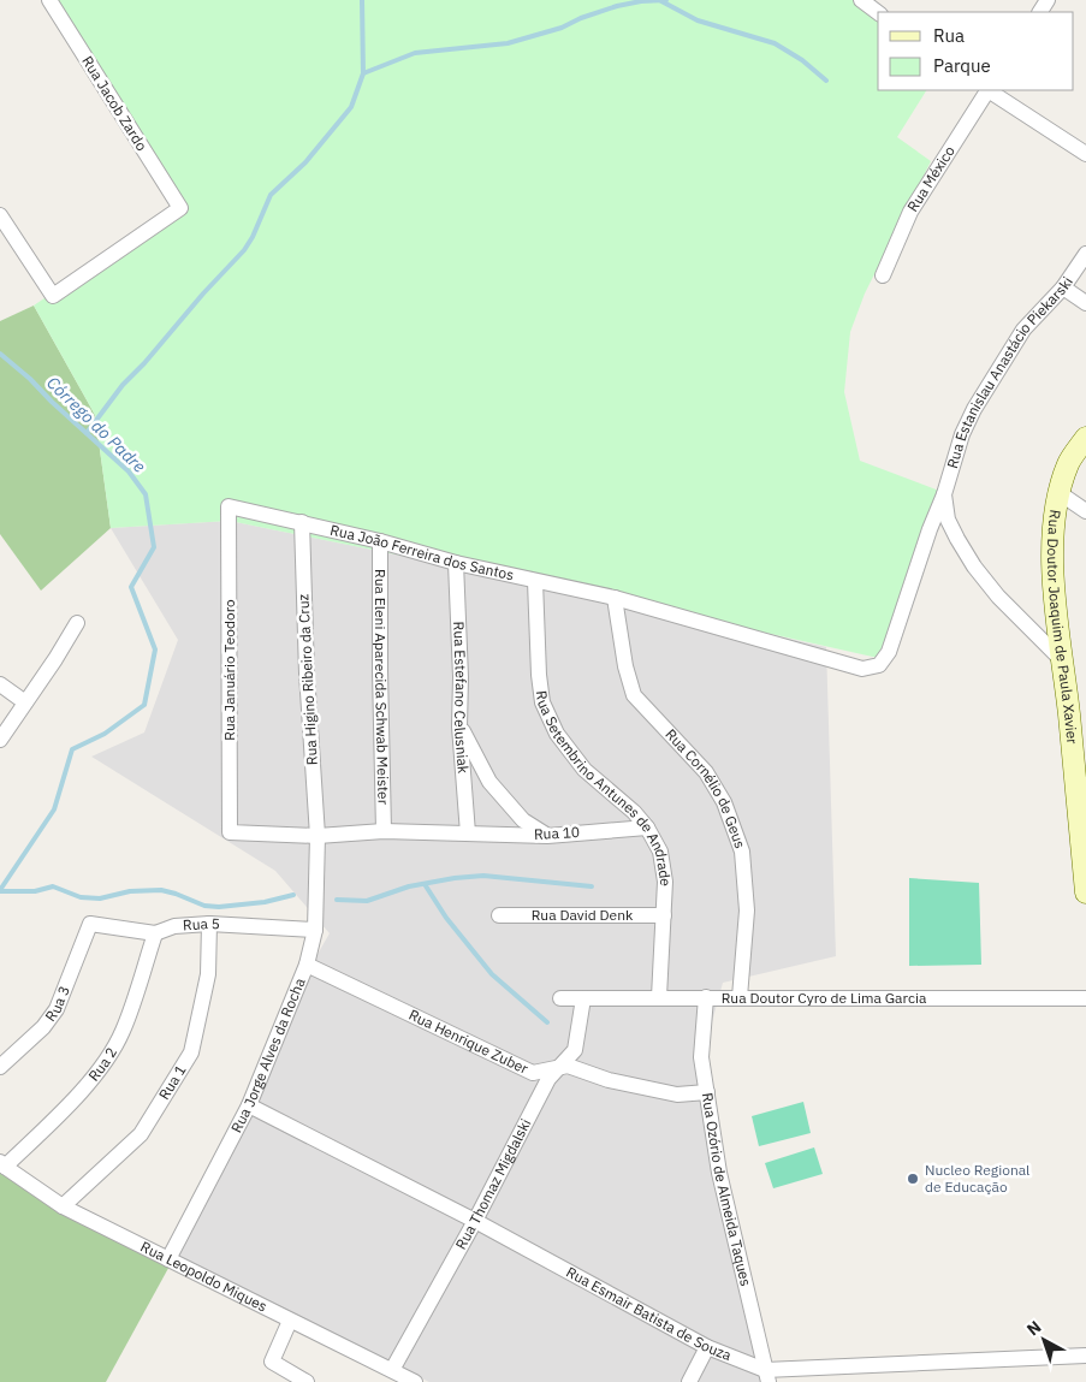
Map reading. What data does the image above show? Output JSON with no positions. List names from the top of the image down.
{
  "streets": {
    "main road": ["Rua Doutor Joaquim de Paula Xavier"],
    "street": [
      "Rua Jacob Zardo",
      "Rua México",
      "Rua Estanislau Anastácio Piekarski",
      "Rua João Ferreira dos Santos",
      "Rua Januário Teodoro",
      "Rua Higino Ribeiro da Cruz",
      "Rua Eleni Aparecida Schwab Meister",
      "Rua Estefano Celusniak",
      "Rua Setembrino Antunes de Andrade",
      "Rua Cornélio de Geus",
      "Rua 10",
      "Rua David Denk",
      "Rua 5",
      "Rua Doutor Cyro de Lima Garcia",
      "Rua 3",
      "Rua Henrique Zuber",
      "Rua Jorge Alves da Rocha",
      "Rua 2",
      "Rua 1",
      "Rua Thomaz Migdalski",
      "Rua Ozório de Almeida Taques",
      "Rua Leopoldo Miques",
      "Rua Esmair Batista de Souza"
    ]
  },
  "crossings": [
    ["Rua Estanislau Anastácio Piekarski", "Rua João Ferreira dos Santos"],
    ["Rua Estanislau Anastácio Piekarski", "Rua Doutor Joaquim de Paula Xavier"],
    ["Rua João Ferreira dos Santos", "Rua Januário Teodoro"],
    ["Rua João Ferreira dos Santos", "Rua Higino Ribeiro da Cruz"],
    ["Rua João Ferreira dos Santos", "Rua Eleni Aparecida Schwab Meister"],
    ["Rua João Ferreira dos Santos", "Rua Estefano Celusniak"],
    ["Rua João Ferreira dos Santos", "Rua Setembrino Antunes de Andrade"],
    ["Rua João Ferreira dos Santos", "Rua Cornélio de Geus"],
    ["Rua Januário Teodoro", "Rua 10"],
    ["Rua Higino Ribeiro da Cruz", "Rua 10"],
    ["Rua Higino Ribeiro da Cruz", "Rua Jorge Alves da Rocha"],
    ["Rua Eleni Aparecida Schwab Meister", "Rua 10"],
    ["Rua Estefano Celusniak", "Rua 10"],
    ["Rua Setembrino Antunes de Andrade", "Rua 10"],
    ["Rua Setembrino Antunes de Andrade", "Rua David Denk"],
    ["Rua Setembrino Antunes de Andrade", "Rua Doutor Cyro de Lima Garcia"],
    ["Rua Cornélio de Geus", "Rua Doutor Cyro de Lima Garcia"],
    ["Rua 10", "Rua Jorge Alves da Rocha"],
    ["Rua 5", "Rua 3"],
    ["Rua 5", "Rua Jorge Alves da Rocha"],
    ["Rua 5", "Rua 2"],
    ["Rua 5", "Rua 1"],
    ["Rua Doutor Cyro de Lima Garcia", "Rua Thomaz Migdalski"],
    ["Rua Doutor Cyro de Lima Garcia", "Rua Ozório de Almeida Taques"],
    ["Rua Henrique Zuber", "Rua Jorge Alves da Rocha"],
    ["Rua Henrique Zuber", "Rua Thomaz Migdalski"],
    ["Rua Henrique Zuber", "Rua Ozório de Almeida Taques"],
    ["Rua Jorge Alves da Rocha", "Rua Leopoldo Miques"],
    ["Rua Jorge Alves da Rocha", "Rua Esmair Batista de Souza"],
    ["Rua 2", "Rua Leopoldo Miques"],
    ["Rua 1", "Rua Leopoldo Miques"],
    ["Rua Thomaz Migdalski", "Rua Leopoldo Miques"],
    ["Rua Thomaz Migdalski", "Rua Esmair Batista de Souza"],
    ["Rua Ozório de Almeida Taques", "Rua Esmair Batista de Souza"]
  ],
  "water": ["Córrego do Padre"],
  "places": ["Nucleo Regional de Educação"],
  "legend": ["Rua", "Parque"],
  "north": "top left"
}
